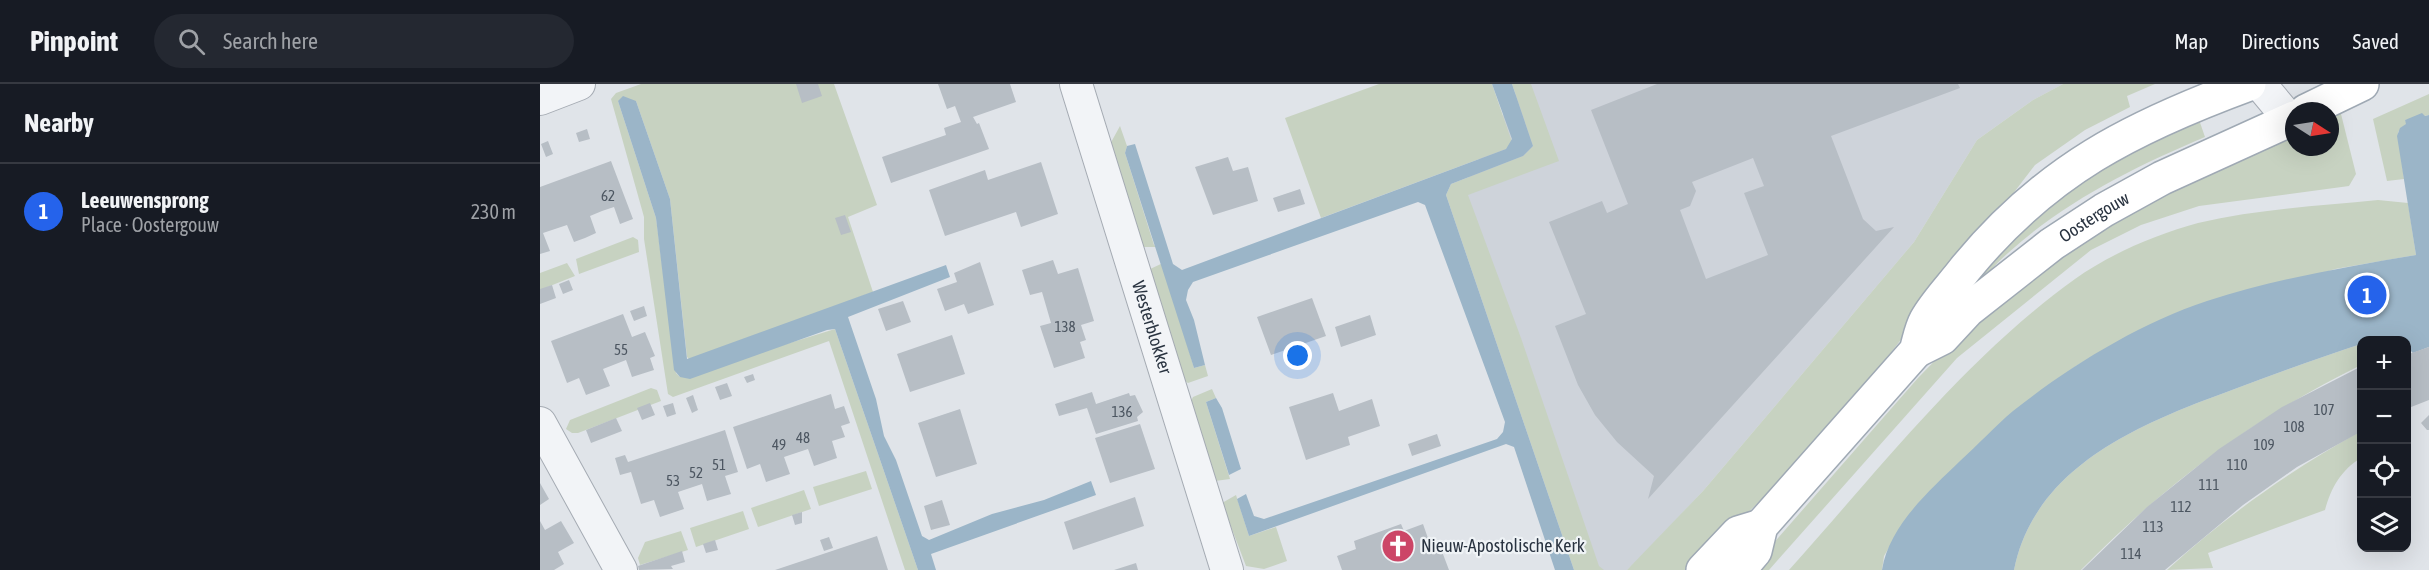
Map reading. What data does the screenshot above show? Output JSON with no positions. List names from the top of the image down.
{
  "streets": {
    "main road": ["Oostergouw"],
    "street": ["Westerblokker"]
  },
  "places": {
    "church": ["Nieuw-Apostolische Kerk"]
  },
  "house_numbers": [
    "62",
    "138",
    "55",
    "107",
    "136",
    "108",
    "48",
    "49",
    "109",
    "51",
    "110",
    "52",
    "53",
    "111",
    "112",
    "113",
    "114"
  ],
  "north": "right",
  "page": {
    "header": "Pinpoint",
    "search": "Search here",
    "nav": ["Map", "Directions", "Saved"],
    "heading": "Nearby",
    "list": [
      {
        "mark": "1",
        "name": "Leeuwensprong",
        "note": "Place · Oostergouw",
        "value": "230 m"
      }
    ],
    "pins": "1",
    "map_buttons": ["+", "−"]
  }
}
